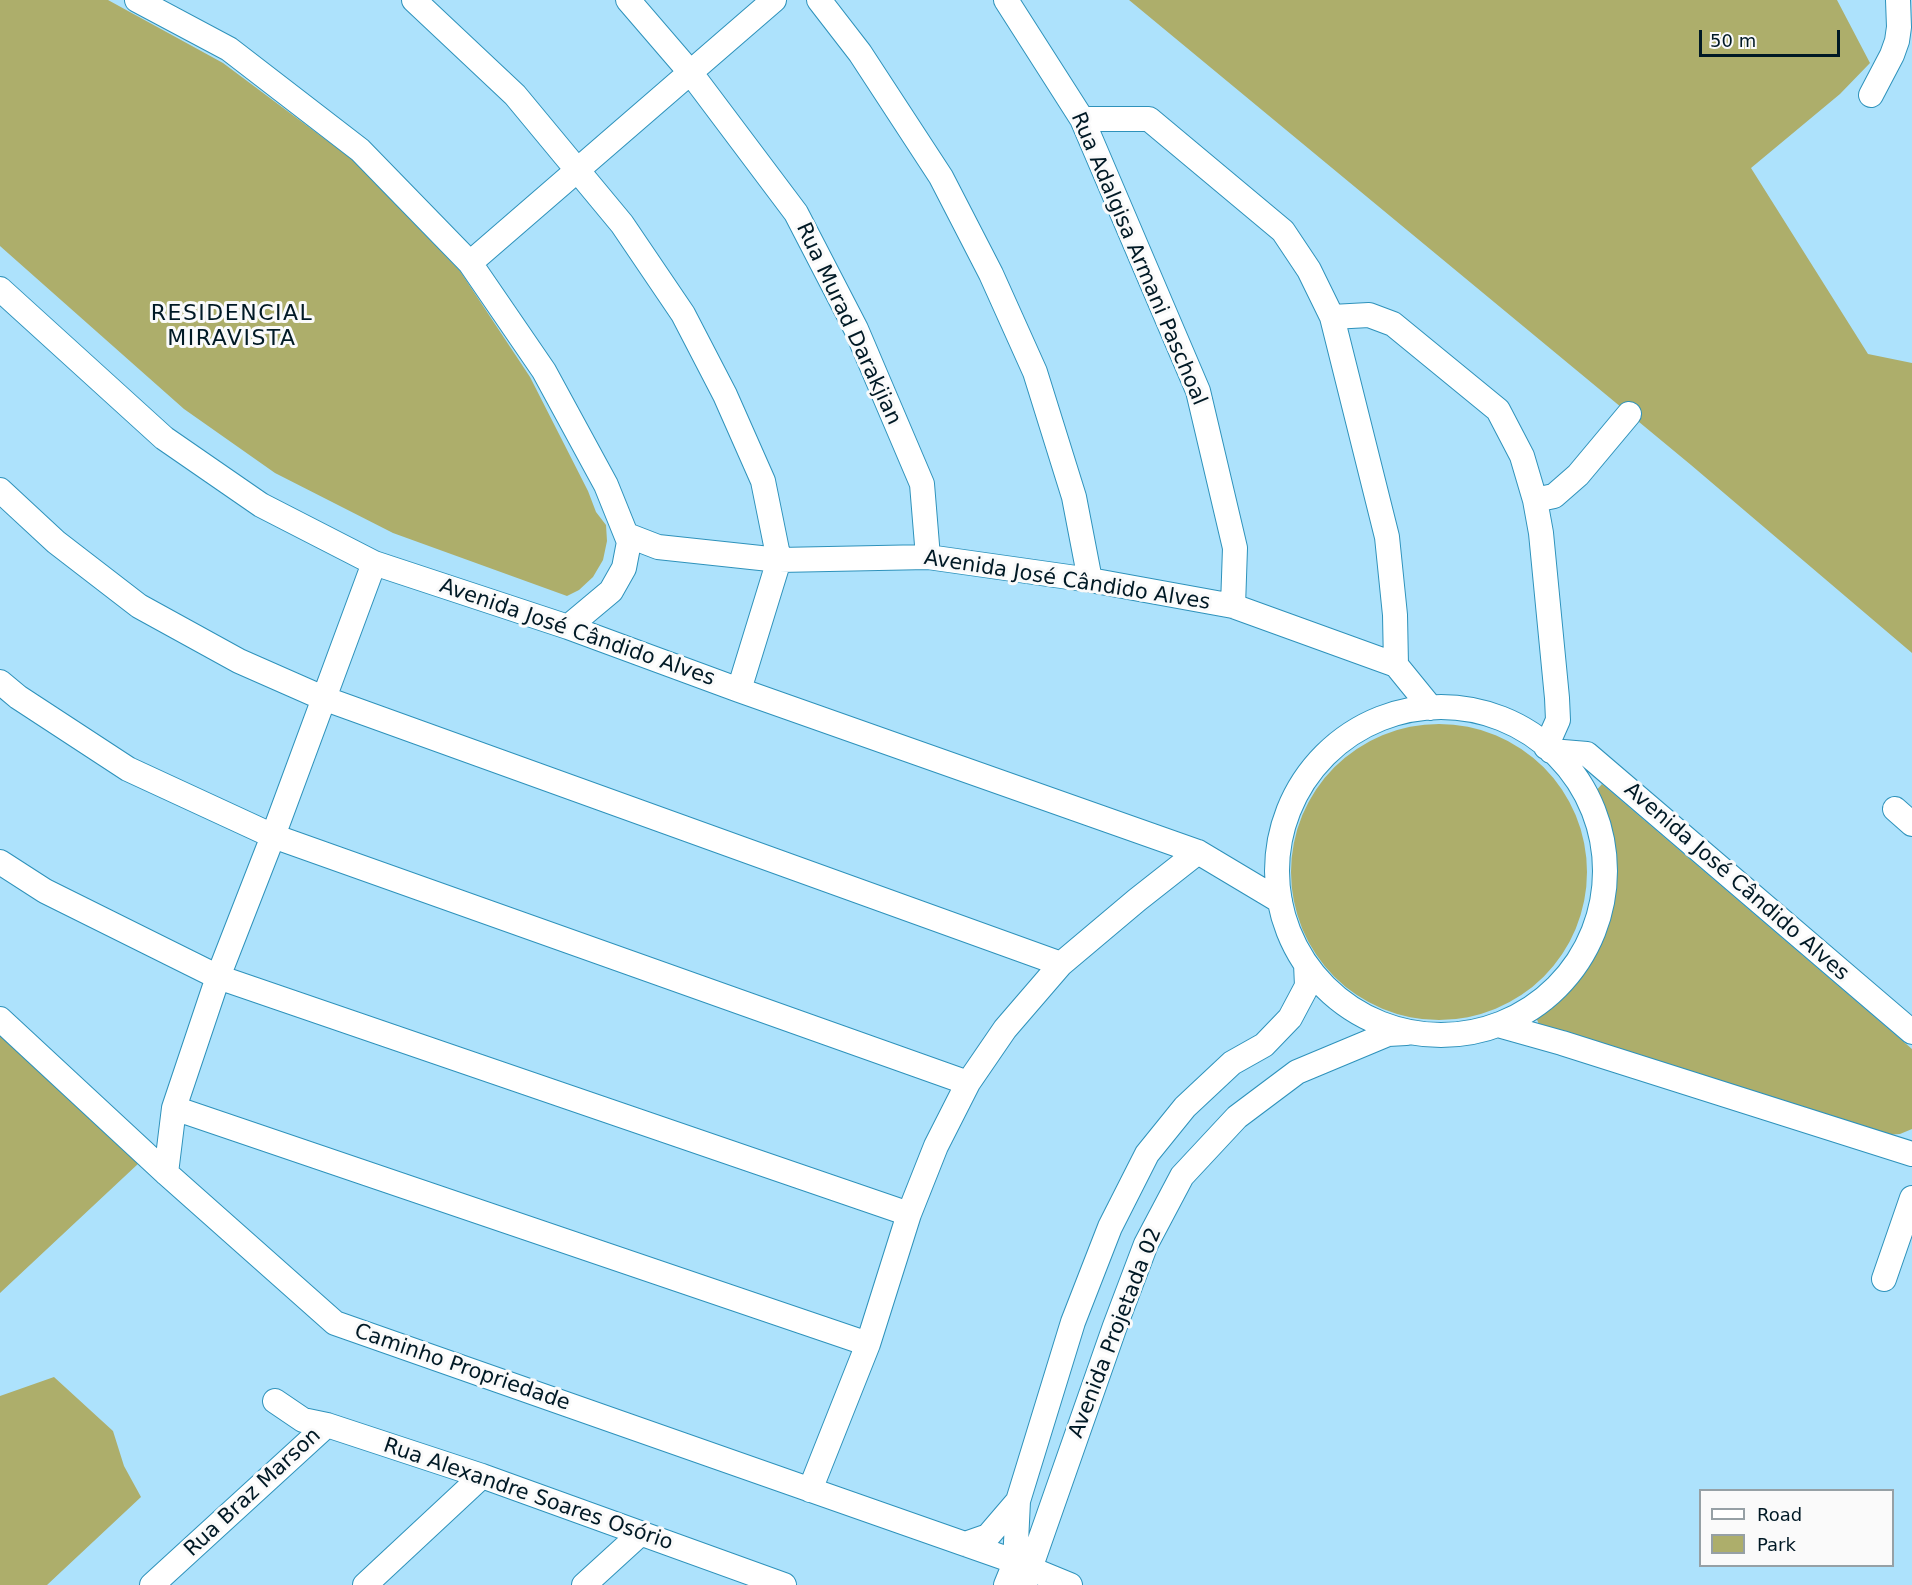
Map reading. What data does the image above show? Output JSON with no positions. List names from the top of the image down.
{
  "streets": {
    "street": [
      "Rua Adalgisa Armani Paschoal",
      "Rua Murad Darakjian",
      "Avenida José Cândido Alves",
      "Avenida Projetada 02",
      "Caminho Propriedade",
      "Rua Braz Marson",
      "Rua Alexandre Soares Osório"
    ]
  },
  "crossings": [
    ["Rua Adalgisa Armani Paschoal", "Avenida José Cândido Alves"],
    ["Rua Murad Darakjian", "Avenida José Cândido Alves"],
    ["Avenida Projetada 02", "Caminho Propriedade"],
    ["Rua Braz Marson", "Rua Alexandre Soares Osório"]
  ],
  "districts": ["RESIDENCIAL MIRAVISTA"],
  "legend": ["Road", "Park"],
  "scale_bar": "50 m"
}
